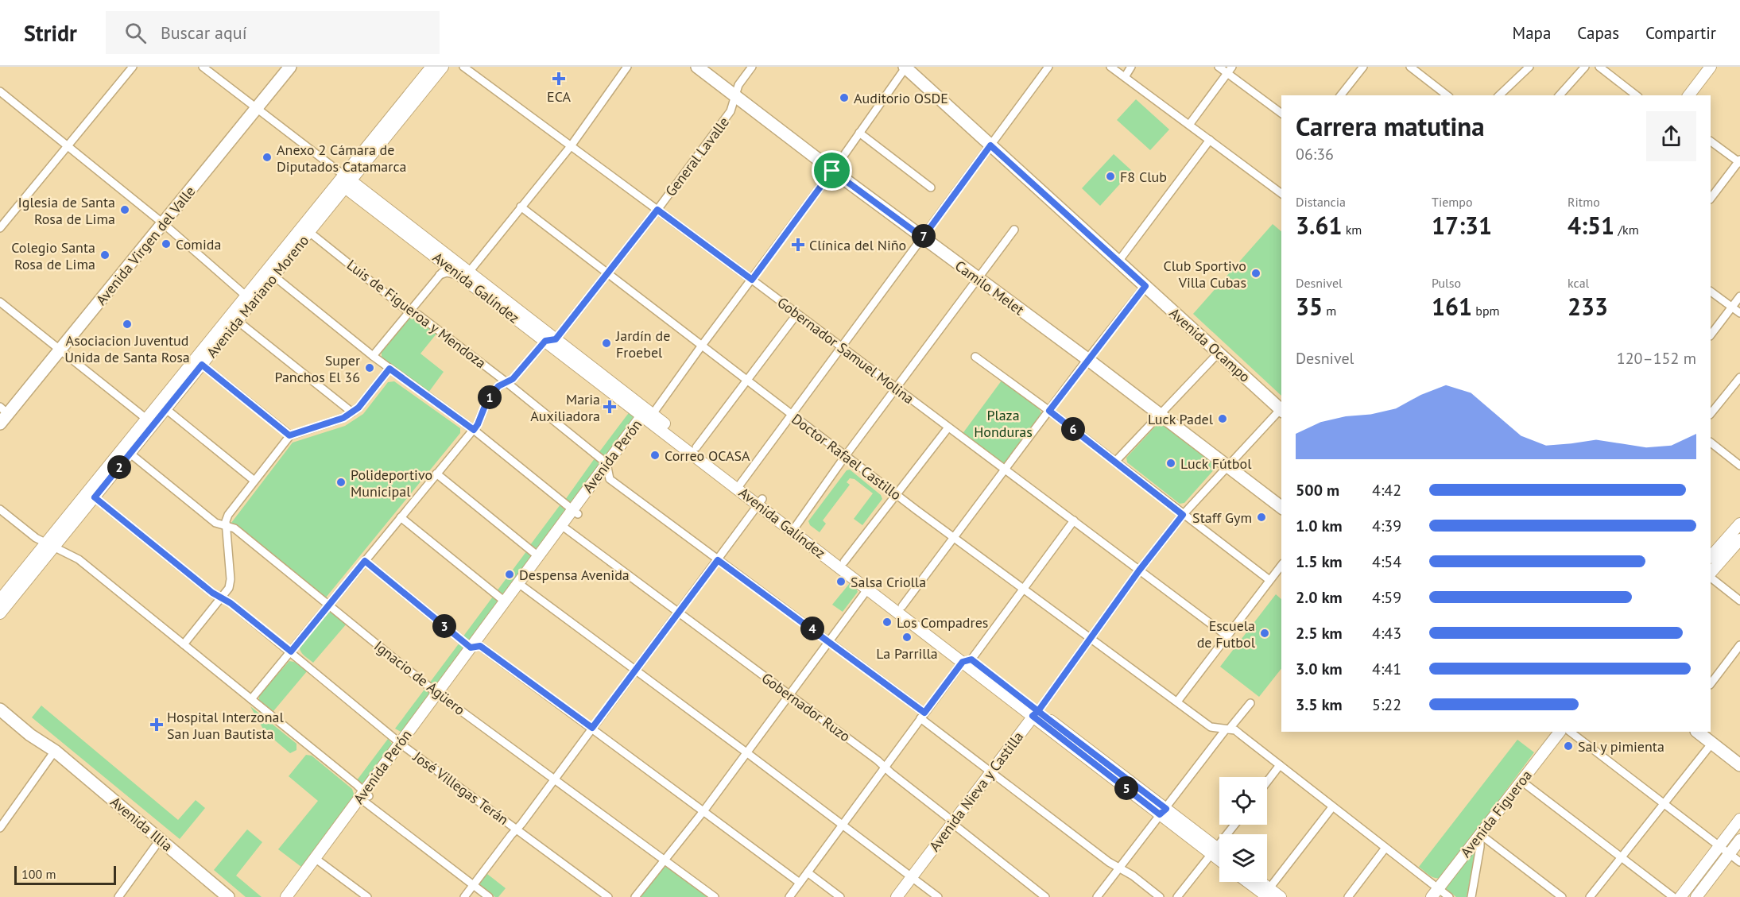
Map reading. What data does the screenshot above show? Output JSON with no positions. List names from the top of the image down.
{
  "streets": {
    "main road": [
      "Avenida Virgen del Valle",
      "Avenida Galíndez",
      "Camilo Melet",
      "Avenida Mariano Moreno",
      "Avenida Ocampo",
      "Avenida Perón",
      "Avenida Nieva y Castilla",
      "Avenida Figueroa",
      "Avenida Illia"
    ],
    "street": [
      "General Lavalle",
      "Luis de Figueroa y Mendoza",
      "Gobernador Samuel Molina",
      "Doctor Rafael Castillo",
      "Ignacio de Agüero",
      "Gobernador Ruzo",
      "José Villegas Terán"
    ]
  },
  "crossings": [
    ["General Lavalle", "Avenida Galíndez"],
    ["General Lavalle", "Camilo Melet"],
    ["General Lavalle", "Luis de Figueroa y Mendoza"],
    ["General Lavalle", "Gobernador Samuel Molina"],
    ["General Lavalle", "Doctor Rafael Castillo"],
    ["General Lavalle", "Ignacio de Agüero"],
    ["General Lavalle", "José Villegas Terán"],
    ["Avenida Virgen del Valle", "Avenida Galíndez"],
    ["Avenida Galíndez", "Avenida Mariano Moreno"],
    ["Avenida Galíndez", "Avenida Perón"],
    ["Avenida Galíndez", "Avenida Nieva y Castilla"],
    ["Avenida Mariano Moreno", "Luis de Figueroa y Mendoza"],
    ["Avenida Mariano Moreno", "Ignacio de Agüero"],
    ["Avenida Mariano Moreno", "José Villegas Terán"],
    ["Luis de Figueroa y Mendoza", "Avenida Perón"],
    ["Luis de Figueroa y Mendoza", "Avenida Nieva y Castilla"],
    ["Avenida Perón", "Ignacio de Agüero"],
    ["Avenida Perón", "Gobernador Ruzo"],
    ["Avenida Perón", "José Villegas Terán"],
    ["Gobernador Ruzo", "Avenida Nieva y Castilla"]
  ],
  "parks": ["Plaza Honduras"],
  "places": {
    "health": [
      "ECA",
      "Clínica del Niño",
      "Maria Auxiliadora",
      "Hospital Interzonal San Juan Bautista"
    ],
    "other": [
      "Auditorio OSDE",
      "Anexo 2 Cámara de Diputados Catamarca",
      "F8 Club",
      "Iglesia de Santa Rosa de Lima",
      "Comida",
      "Colegio Santa Rosa de Lima",
      "Club Sportivo Villa Cubas",
      "Asociacion Juventud Unida de Santa Rosa",
      "Jardín de Froebel",
      "Super Panchos El 36",
      "Luck Padel",
      "Correo OCASA",
      "Luck Fútbol",
      "Polideportivo Municipal",
      "Staff Gym",
      "Despensa Avenida",
      "Salsa Criolla",
      "Los Compadres",
      "Escuela de Futbol",
      "La Parrilla",
      "Sal y pimienta"
    ]
  },
  "scale_bar": "100 m",
  "page": {
    "header": "Stridr",
    "search": "Buscar aquí",
    "nav": ["Mapa", "Capas", "Compartir"],
    "heading": ["Carrera matutina", "06:36"],
    "stats": [
      ["Distancia", "3.61 km"],
      ["Tiempo", "17:31"],
      ["Ritmo", "4:51 /km"],
      ["Desnivel", "35 m"],
      ["Pulso", "161 bpm"],
      ["kcal", "233"]
    ],
    "pins": [
      "7",
      "1",
      "6",
      "2",
      "3",
      "4",
      "5"
    ],
    "chart": ["Desnivel", "120–152 m"],
    "list": [
      {
        "name": "500 m",
        "note": "4:42"
      },
      {
        "name": "1.0 km",
        "note": "4:39"
      },
      {
        "name": "1.5 km",
        "note": "4:54"
      },
      {
        "name": "2.0 km",
        "note": "4:59"
      },
      {
        "name": "2.5 km",
        "note": "4:43"
      },
      {
        "name": "3.0 km",
        "note": "4:41"
      },
      {
        "name": "3.5 km",
        "note": "5:22"
      }
    ],
    "scale": "100 m"
  }
}
